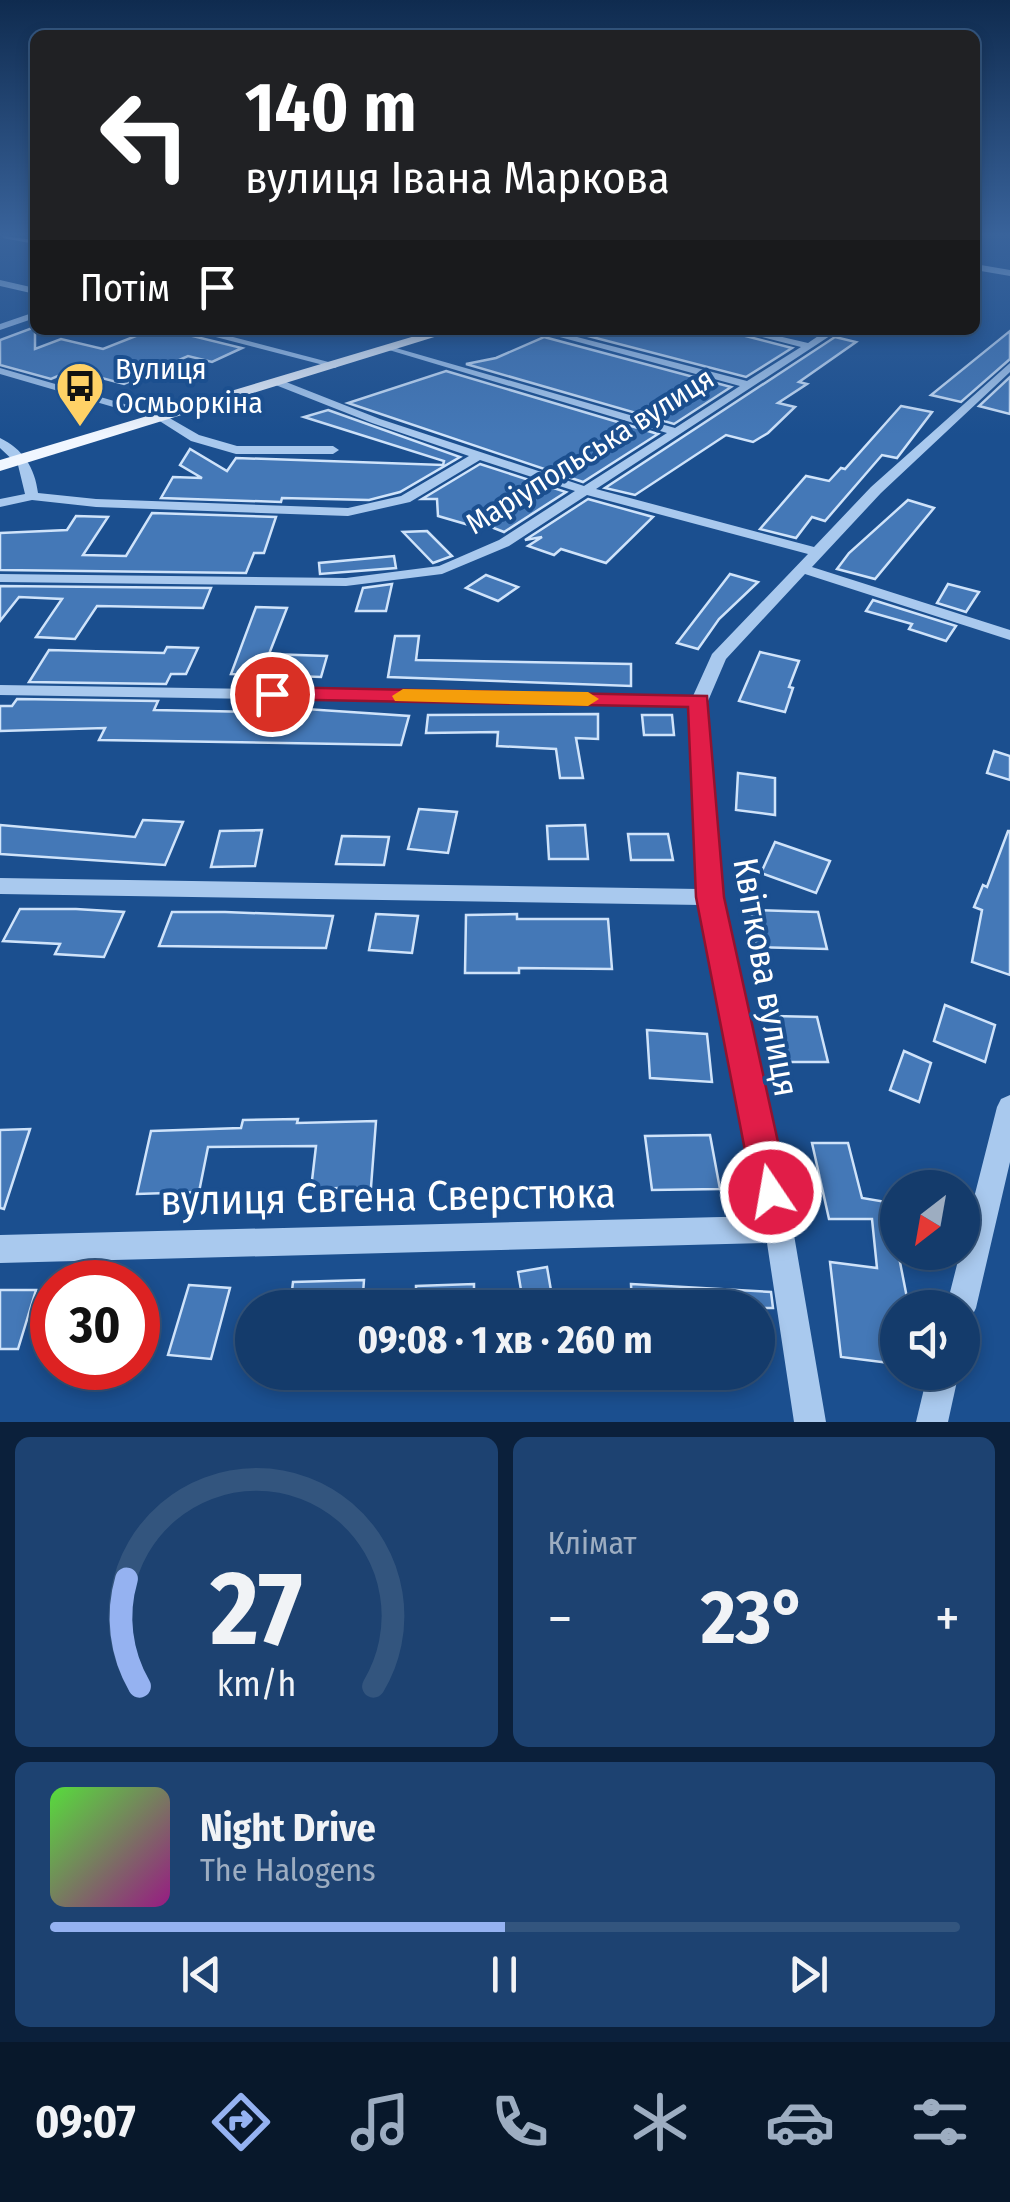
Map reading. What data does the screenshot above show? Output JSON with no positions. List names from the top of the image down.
{
  "streets": {
    "street": ["Маріупольська вулиця", "Квіткова вулиця", "вулиця Євгена Сверстюка"]
  },
  "crossings": [
    ["Квіткова вулиця", "вулиця Євгена Сверстюка"]
  ],
  "places": {
    "bus stop": ["Вулиця Осмьоркіна"]
  },
  "north": "bottom left",
  "page": {
    "turn": ["140 m", "вулиця Івана Маркова"],
    "then": "Потім",
    "limit": "30",
    "trip": "09:08 · 1 хв · 260 m",
    "tile": "Клімат",
    "heat": ["−", "23°", "+"],
    "song": ["Night Drive", "The Halogens"],
    "tabs": "09:07",
    "gauge": ["27", "km/h"]
  }
}
